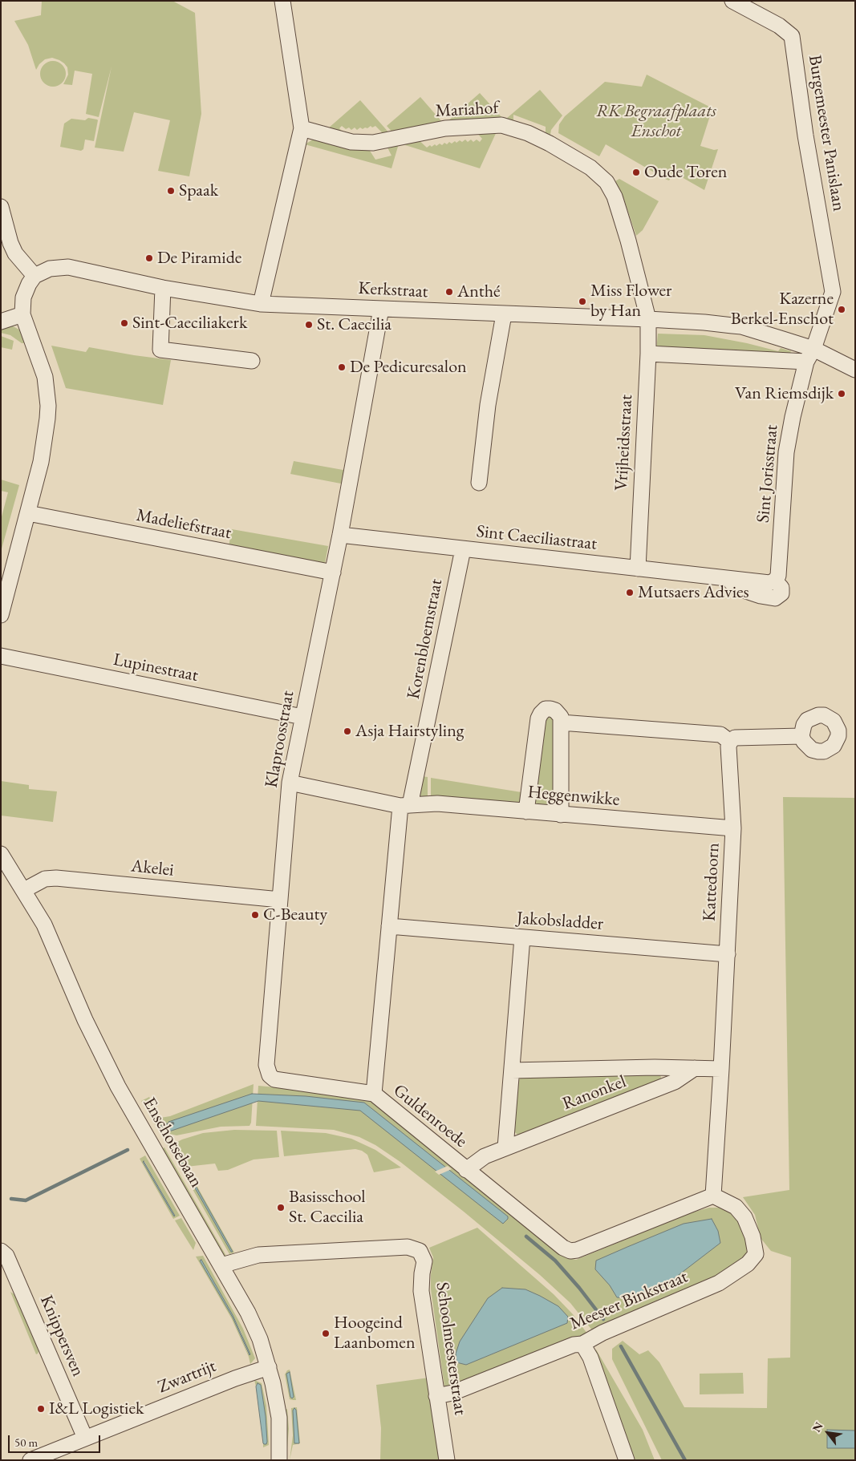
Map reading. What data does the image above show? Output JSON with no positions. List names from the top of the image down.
{
  "streets": {
    "street": [
      "Mariahof",
      "Burgemeester Panislaan",
      "Kerkstraat",
      "Vrijheidsstraat",
      "Sint Jorisstraat",
      "Madeliefstraat",
      "Sint Caeciliastraat",
      "Korenbloemstraat",
      "Lupinestraat",
      "Klaproosstraat",
      "Heggenwikke",
      "Akelei",
      "Kattedoorn",
      "Jakobsladder",
      "Ranonkel",
      "Guldenroede",
      "Enschotsebaan",
      "Meester Binkstraat",
      "Knippersven",
      "Schoolmeesterstraat",
      "Zwartrijt"
    ]
  },
  "crossings": [
    ["Mariahof", "Kerkstraat"],
    ["Mariahof", "Vrijheidsstraat"],
    ["Burgemeester Panislaan", "Kerkstraat"],
    ["Burgemeester Panislaan", "Sint Jorisstraat"],
    ["Kerkstraat", "Vrijheidsstraat"],
    ["Kerkstraat", "Sint Jorisstraat"],
    ["Kerkstraat", "Klaproosstraat"],
    ["Vrijheidsstraat", "Sint Caeciliastraat"],
    ["Sint Jorisstraat", "Sint Caeciliastraat"],
    ["Madeliefstraat", "Klaproosstraat"],
    ["Sint Caeciliastraat", "Korenbloemstraat"],
    ["Sint Caeciliastraat", "Klaproosstraat"],
    ["Korenbloemstraat", "Heggenwikke"],
    ["Korenbloemstraat", "Guldenroede"],
    ["Lupinestraat", "Klaproosstraat"],
    ["Klaproosstraat", "Akelei"],
    ["Klaproosstraat", "Guldenroede"],
    ["Heggenwikke", "Kattedoorn"],
    ["Heggenwikke", "Guldenroede"],
    ["Akelei", "Enschotsebaan"],
    ["Kattedoorn", "Jakobsladder"],
    ["Kattedoorn", "Ranonkel"],
    ["Kattedoorn", "Guldenroede"],
    ["Kattedoorn", "Meester Binkstraat"],
    ["Jakobsladder", "Guldenroede"],
    ["Ranonkel", "Guldenroede"],
    ["Guldenroede", "Meester Binkstraat"],
    ["Enschotsebaan", "Schoolmeesterstraat"],
    ["Enschotsebaan", "Zwartrijt"],
    ["Meester Binkstraat", "Schoolmeesterstraat"],
    ["Knippersven", "Zwartrijt"]
  ],
  "parks": ["RK Begraafplaats Enschot"],
  "places": [
    "Oude Toren",
    "Spaak",
    "De Piramide",
    "Anthé",
    "Miss Flower by Han",
    "Kazerne Berkel-Enschot",
    "Sint-Caeciliakerk",
    "St. Caecilia",
    "De Pedicuresalon",
    "Van Riemsdijk",
    "Mutsaers Advies",
    "Asja Hairstyling",
    "C-Beauty",
    "Basisschool St. Caecilia",
    "Hoogeind Laanbomen",
    "I&L Logistiek"
  ],
  "scale_bar": "50 m",
  "north": "top left"
}
